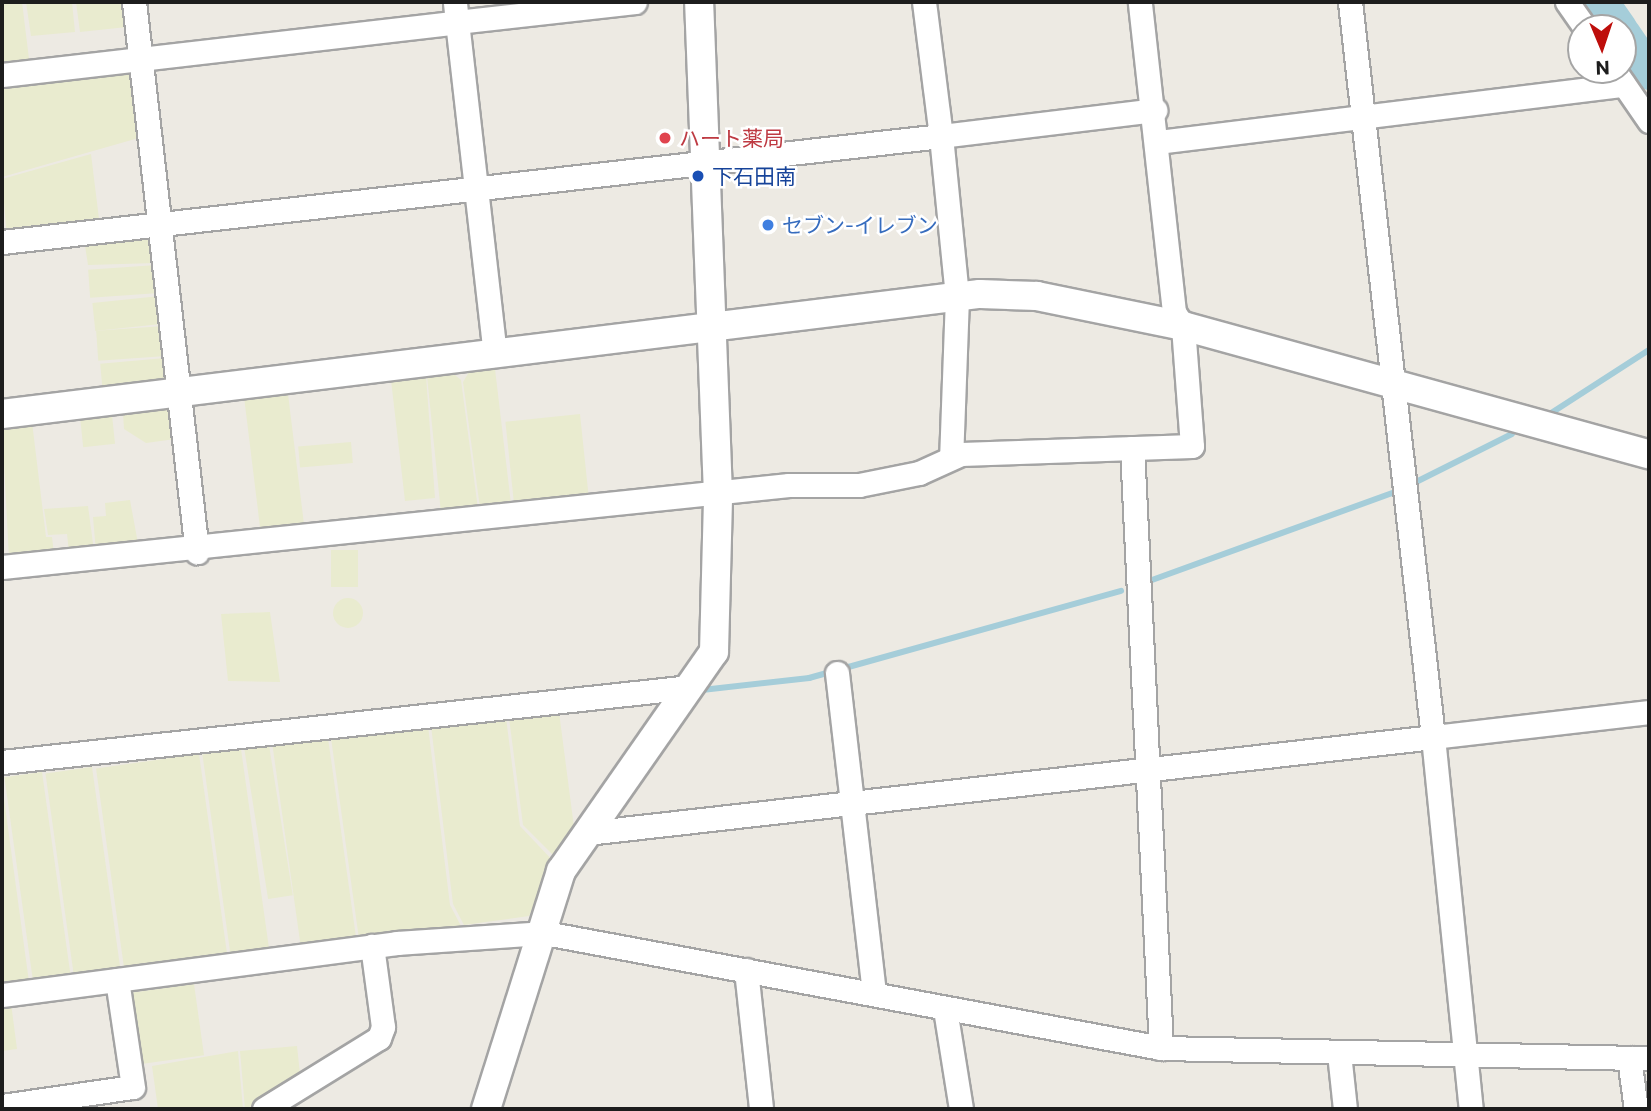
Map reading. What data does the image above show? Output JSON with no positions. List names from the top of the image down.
{
  "places": ["ハート薬局", "下石田南", "セブン-イレブン"],
  "north": "bottom"
}
